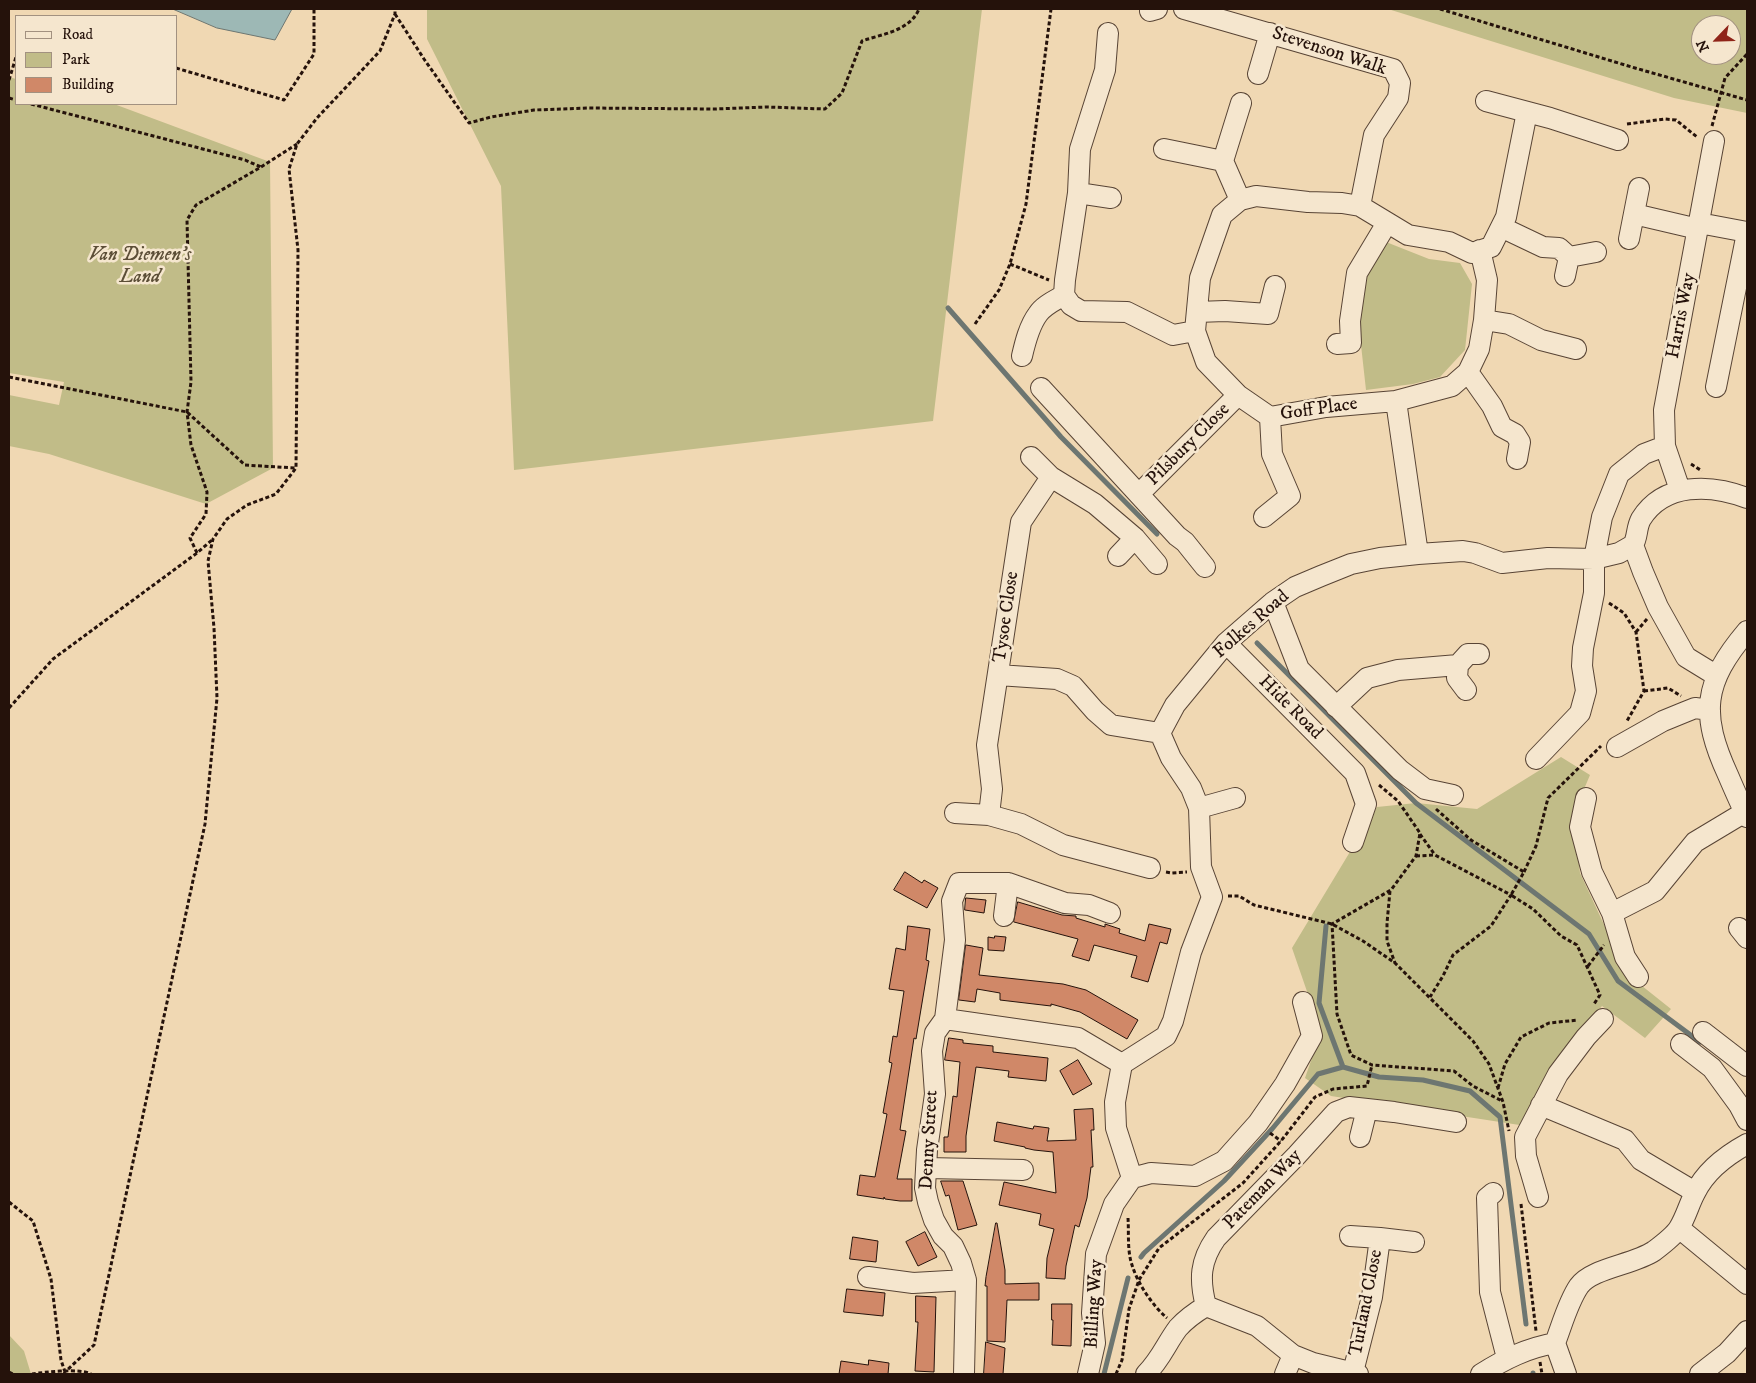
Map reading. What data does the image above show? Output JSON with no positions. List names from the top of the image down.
{
  "streets": {
    "street": [
      "Stevenson Walk",
      "Harris Way",
      "Goff Place",
      "Pilsbury Close",
      "Tysoe Close",
      "Folkes Road",
      "Hide Road",
      "Denny Street",
      "Pateman Way",
      "Turland Close",
      "Billing Way"
    ]
  },
  "crossings": [
    ["Goff Place", "Pilsbury Close"],
    ["Tysoe Close", "Folkes Road"],
    ["Folkes Road", "Hide Road"]
  ],
  "parks": ["Van Diemen's Land"],
  "legend": ["Road", "Park", "Building"],
  "north": "bottom left"
}
